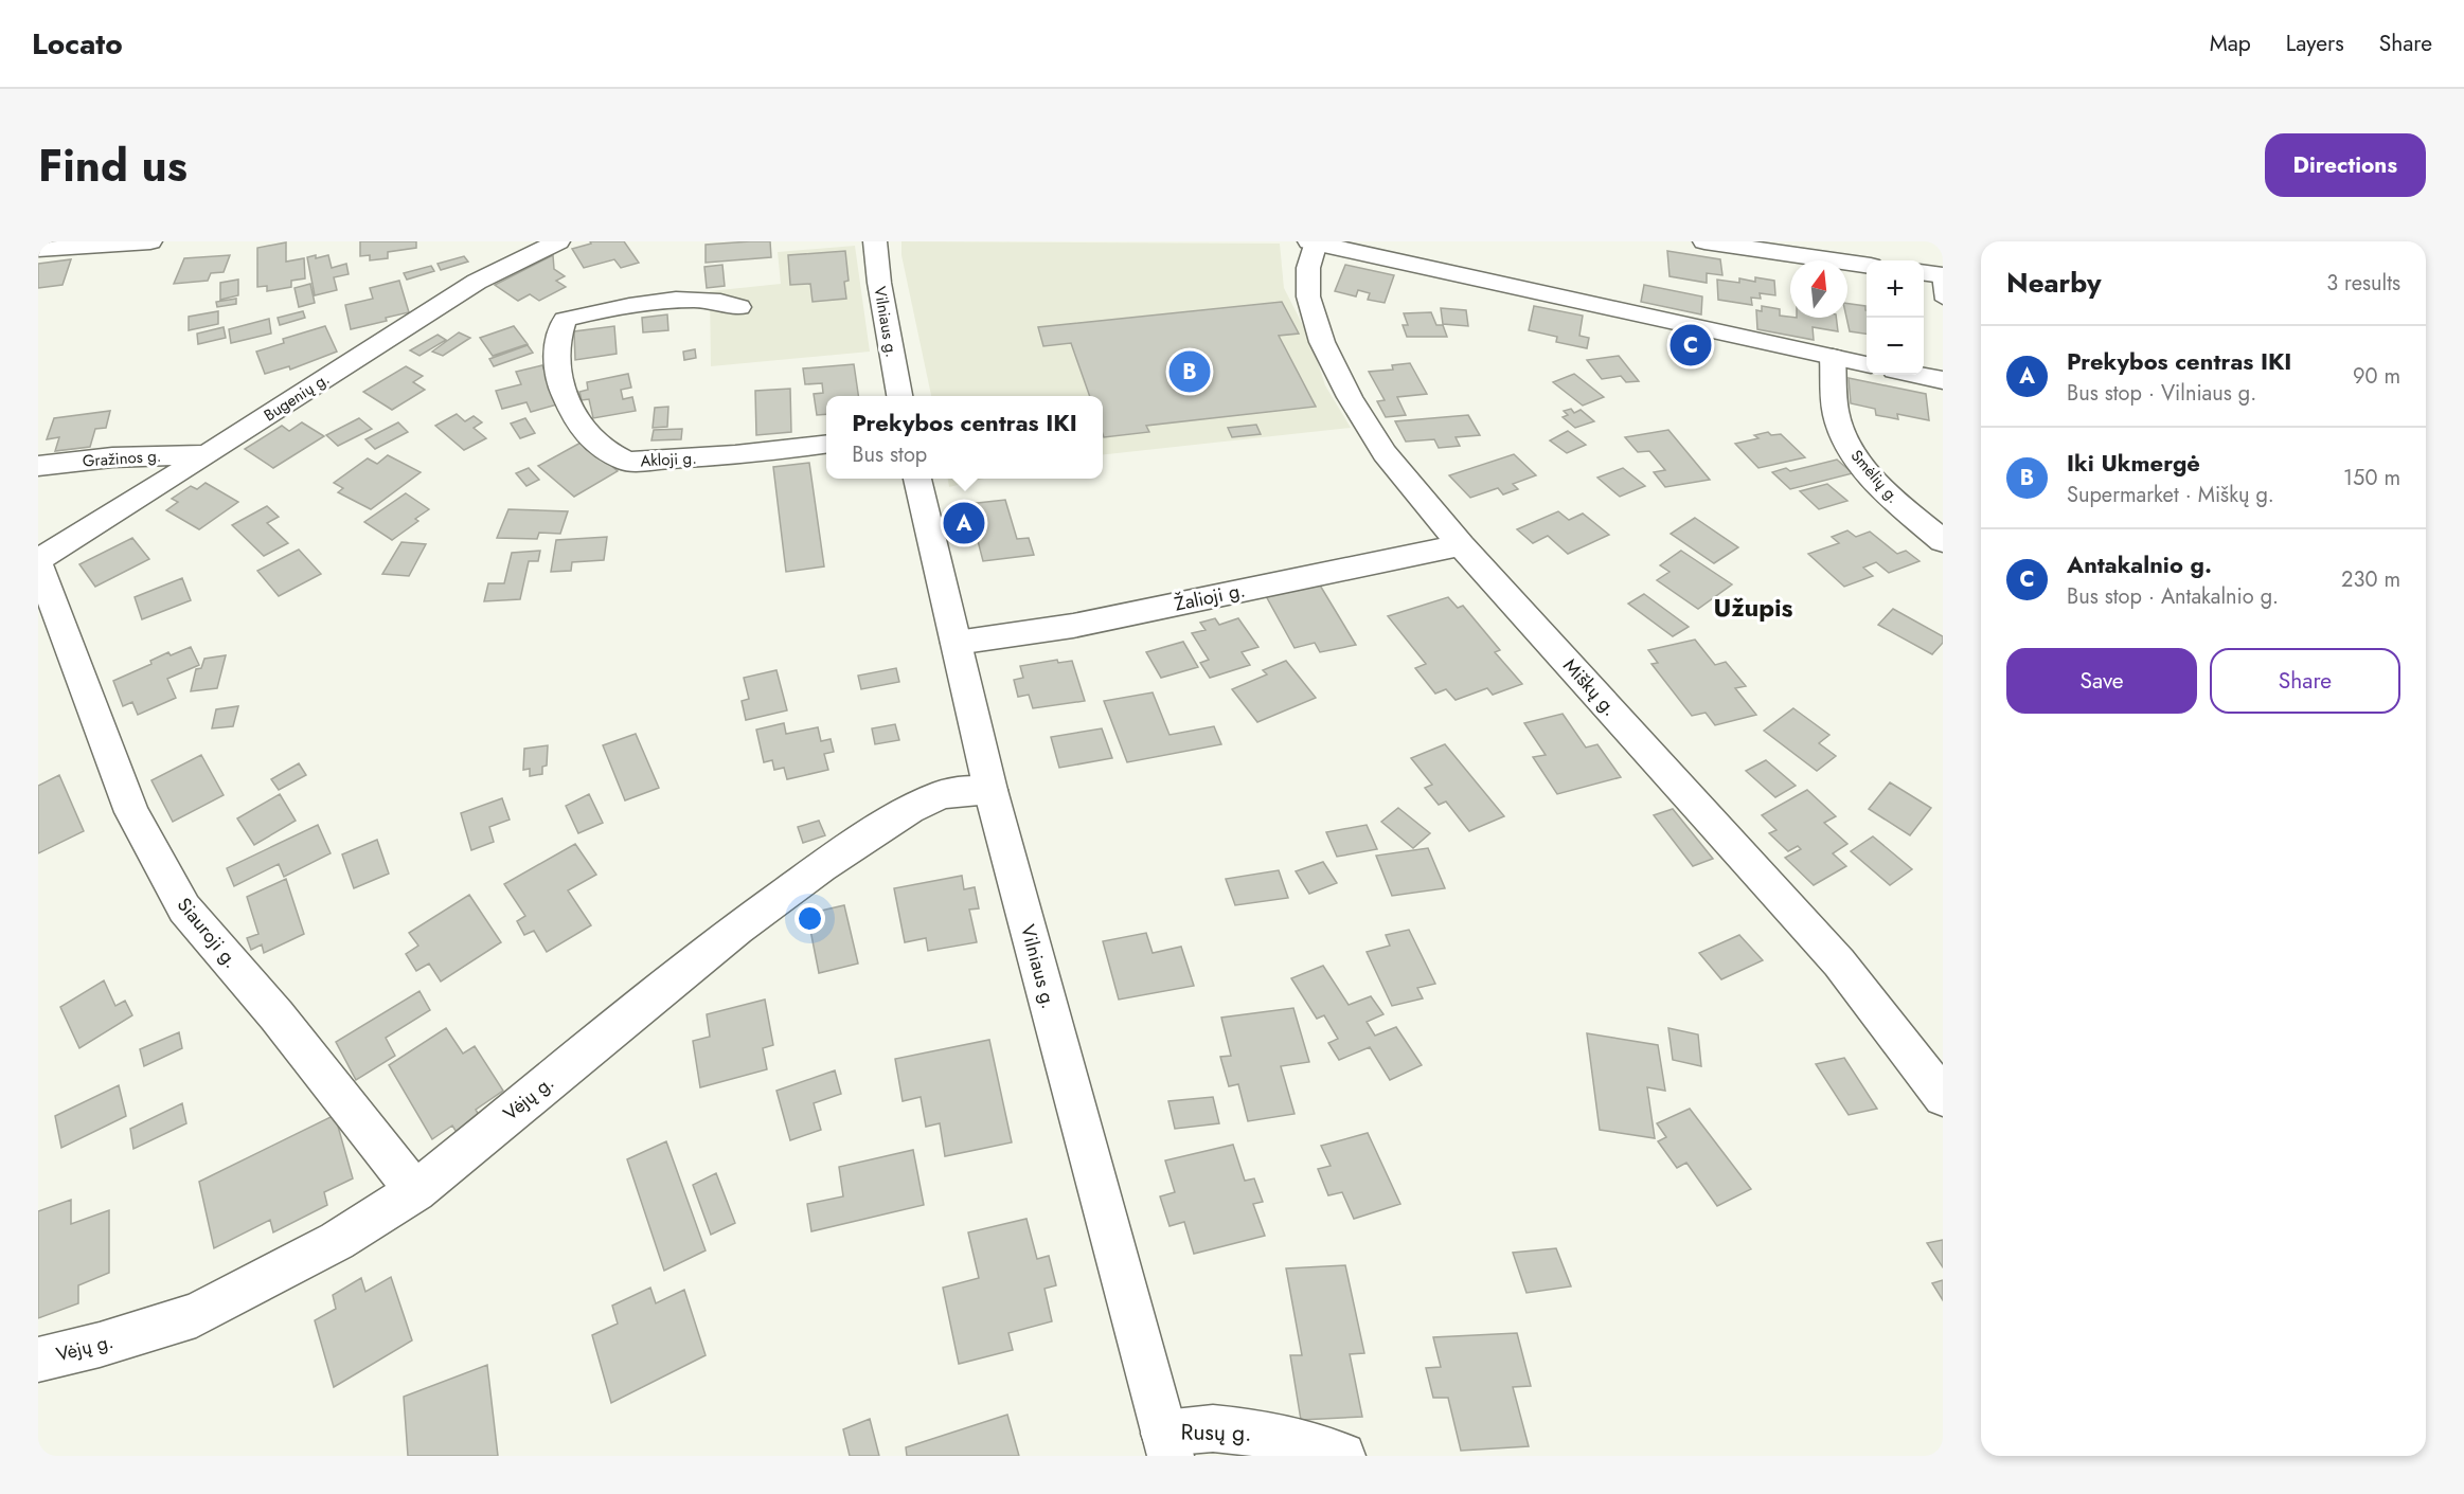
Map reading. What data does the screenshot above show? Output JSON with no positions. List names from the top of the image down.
{
  "streets": {
    "street": [
      "Vilniaus g.",
      "Bugenių g.",
      "Gražinos g.",
      "Akloji g.",
      "Smėlių g.",
      "Žalioji g.",
      "Miškų g.",
      "Siauroji g.",
      "Vėjų g.",
      "Rusų g."
    ]
  },
  "crossings": [
    ["Vilniaus g.", "Žalioji g."],
    ["Vilniaus g.", "Vėjų g."],
    ["Vilniaus g.", "Rusų g."],
    ["Bugenių g.", "Gražinos g."],
    ["Bugenių g.", "Siauroji g."],
    ["Žalioji g.", "Miškų g."],
    ["Siauroji g.", "Vėjų g."]
  ],
  "districts": ["Užupis"],
  "north": "top",
  "page": {
    "header": "Locato",
    "nav": ["Map", "Layers", "Share"],
    "title": "Find us",
    "buttons": [
      "Directions",
      ["Save", "Share"]
    ],
    "heading": ["Nearby", "3 results"],
    "map_buttons": ["+", "−"],
    "pins": ["C", "B", "A"],
    "list": [
      {
        "mark": "A",
        "name": "Prekybos centras IKI",
        "note": "Bus stop · Vilniaus g.",
        "value": "90 m"
      },
      {
        "mark": "B",
        "name": "Iki Ukmergė",
        "note": "Supermarket · Miškų g.",
        "value": "150 m"
      },
      {
        "mark": "C",
        "name": "Antakalnio g.",
        "note": "Bus stop · Antakalnio g.",
        "value": "230 m"
      }
    ],
    "popup": ["Prekybos centras IKI", "Bus stop"]
  }
}
